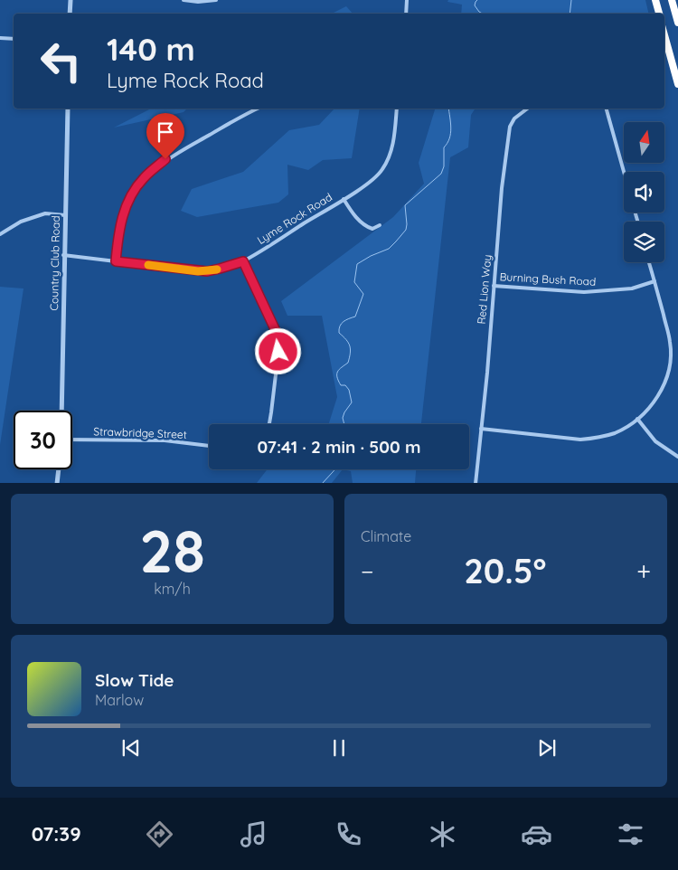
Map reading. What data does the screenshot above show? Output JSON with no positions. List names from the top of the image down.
{
  "streets": {
    "street": [
      "Lyme Rock Road",
      "Country Club Road",
      "Burning Bush Road",
      "Red Lion Way",
      "Strawbridge Street"
    ]
  },
  "crossings": [
    ["Lyme Rock Road", "Country Club Road"],
    ["Burning Bush Road", "Red Lion Way"]
  ],
  "north": "top",
  "page": {
    "turn": ["140 m", "Lyme Rock Road"],
    "limit": "30",
    "trip": "07:41 · 2 min · 500 m",
    "tile": [
      ["28", "km/h"],
      "Climate"
    ],
    "heat": ["−", "20.5°", "+"],
    "song": ["Slow Tide", "Marlow"],
    "tabs": "07:39"
  }
}
